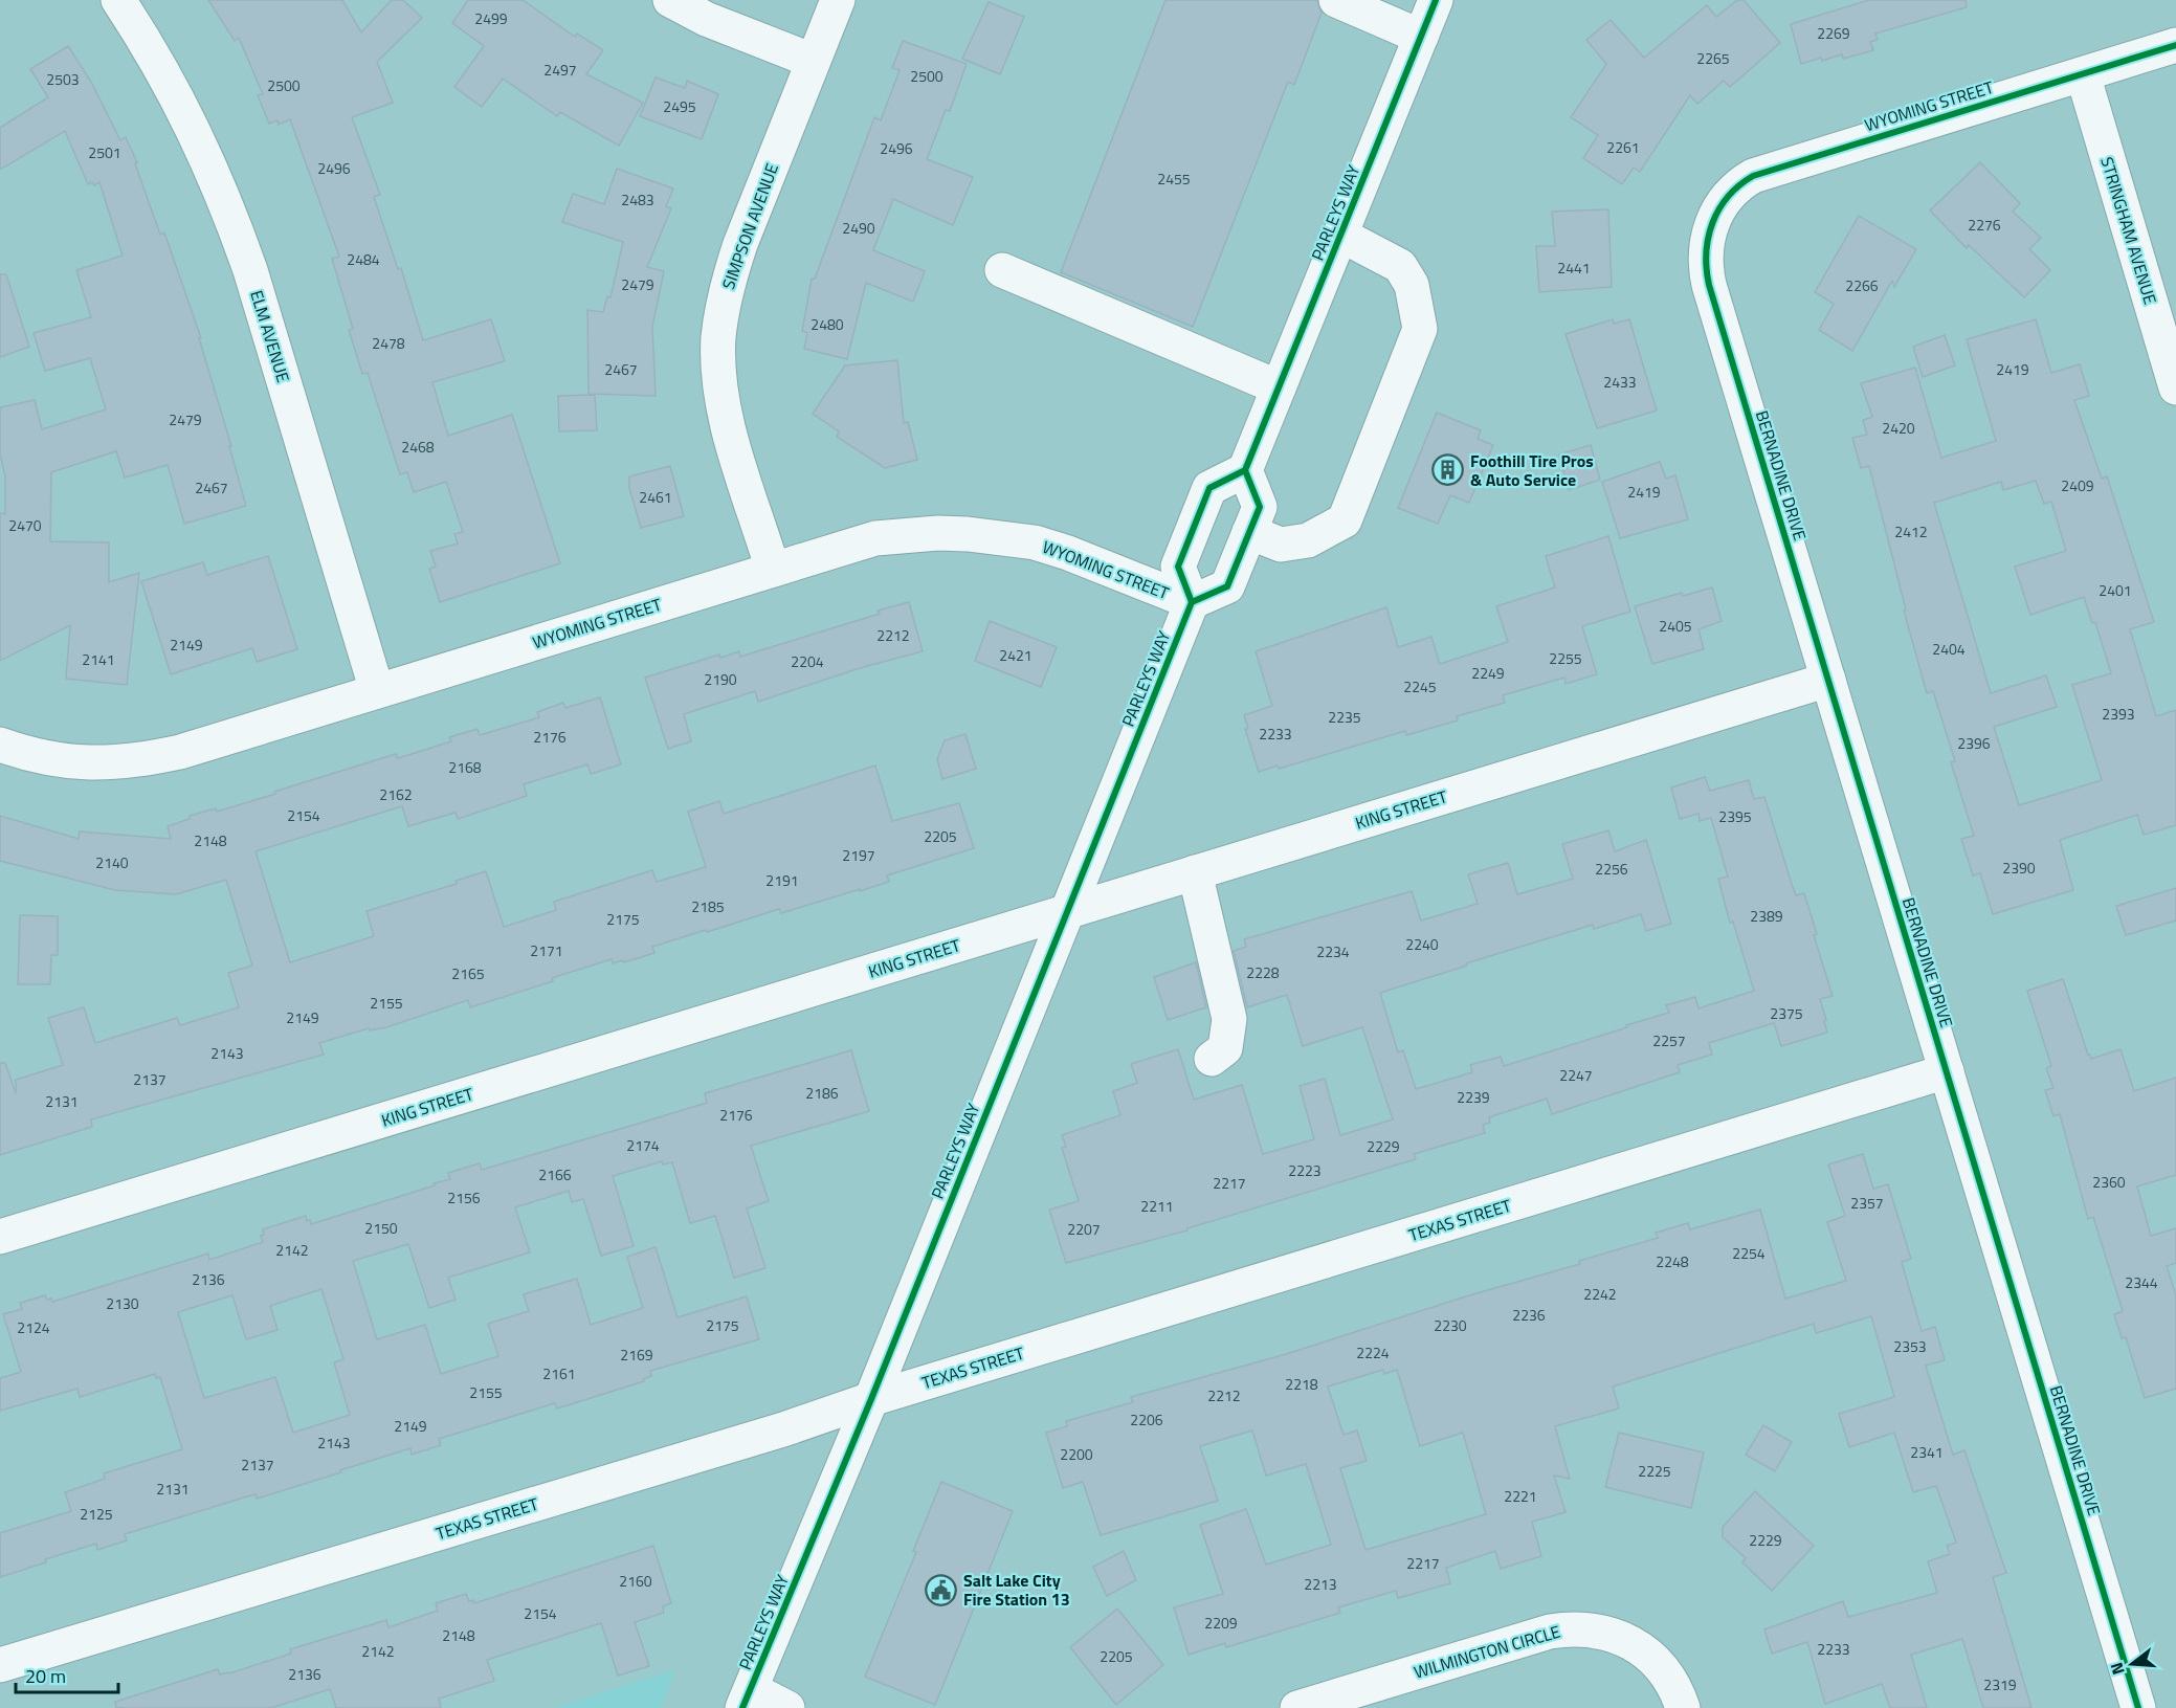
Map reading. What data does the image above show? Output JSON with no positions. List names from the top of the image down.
{
  "streets": {
    "street": [
      "WYOMING STREET",
      "PARLEYS WAY",
      "SIMPSON AVENUE",
      "STRINGHAM AVENUE",
      "ELM AVENUE",
      "BERNADINE DRIVE",
      "KING STREET",
      "TEXAS STREET",
      "WILMINGTON CIRCLE"
    ]
  },
  "crossings": [
    ["WYOMING STREET", "PARLEYS WAY"],
    ["WYOMING STREET", "SIMPSON AVENUE"],
    ["WYOMING STREET", "STRINGHAM AVENUE"],
    ["WYOMING STREET", "ELM AVENUE"],
    ["WYOMING STREET", "BERNADINE DRIVE"],
    ["PARLEYS WAY", "KING STREET"],
    ["PARLEYS WAY", "TEXAS STREET"],
    ["BERNADINE DRIVE", "KING STREET"],
    ["BERNADINE DRIVE", "TEXAS STREET"]
  ],
  "places": {
    "building": ["Foothill Tire Pros & Auto Service"],
    "public building": ["Salt Lake City Fire Station 13"]
  },
  "house_numbers": [
    "2499",
    "2269",
    "2265",
    "2497",
    "2500",
    "2503",
    "2500",
    "2495",
    "2261",
    "2496",
    "2501",
    "2496",
    "2455",
    "2483",
    "2276",
    "2490",
    "2484",
    "2441",
    "2479",
    "2266",
    "2480",
    "2478",
    "2467",
    "2419",
    "2433",
    "2479",
    "2420",
    "2468",
    "2409",
    "2467",
    "2419",
    "2461",
    "2470",
    "2412",
    "2401",
    "2405",
    "2212",
    "2149",
    "2404",
    "2421",
    "2255",
    "2141",
    "2204",
    "2249",
    "2190",
    "2245",
    "2393",
    "2235",
    "2233",
    "2176",
    "2396",
    "2168",
    "2162",
    "2154",
    "2395",
    "2205",
    "2148",
    "2197",
    "2140",
    "2390",
    "2256",
    "2191",
    "2185",
    "2389",
    "2175",
    "2240",
    "2171",
    "2234",
    "2228",
    "2165",
    "2155",
    "2375",
    "2149",
    "2257",
    "2143",
    "2247",
    "2137",
    "2186",
    "2239",
    "2131",
    "2176",
    "2174",
    "2229",
    "2223",
    "2166",
    "2360",
    "2217",
    "2156",
    "2357",
    "2211",
    "2150",
    "2207",
    "2142",
    "2254",
    "2248",
    "2136",
    "2344",
    "2242",
    "2130",
    "2236",
    "2175",
    "2230",
    "2124",
    "2353",
    "2224",
    "2169",
    "2161",
    "2218",
    "2155",
    "2212",
    "2206",
    "2149",
    "2143",
    "2341",
    "2200",
    "2137",
    "2225",
    "2131",
    "2221",
    "2125",
    "2229",
    "2217",
    "2160",
    "2213",
    "2154",
    "2209",
    "2148",
    "2233",
    "2142",
    "2205",
    "2136",
    "2319"
  ],
  "scale_bar": "20 m",
  "north": "left"
}
